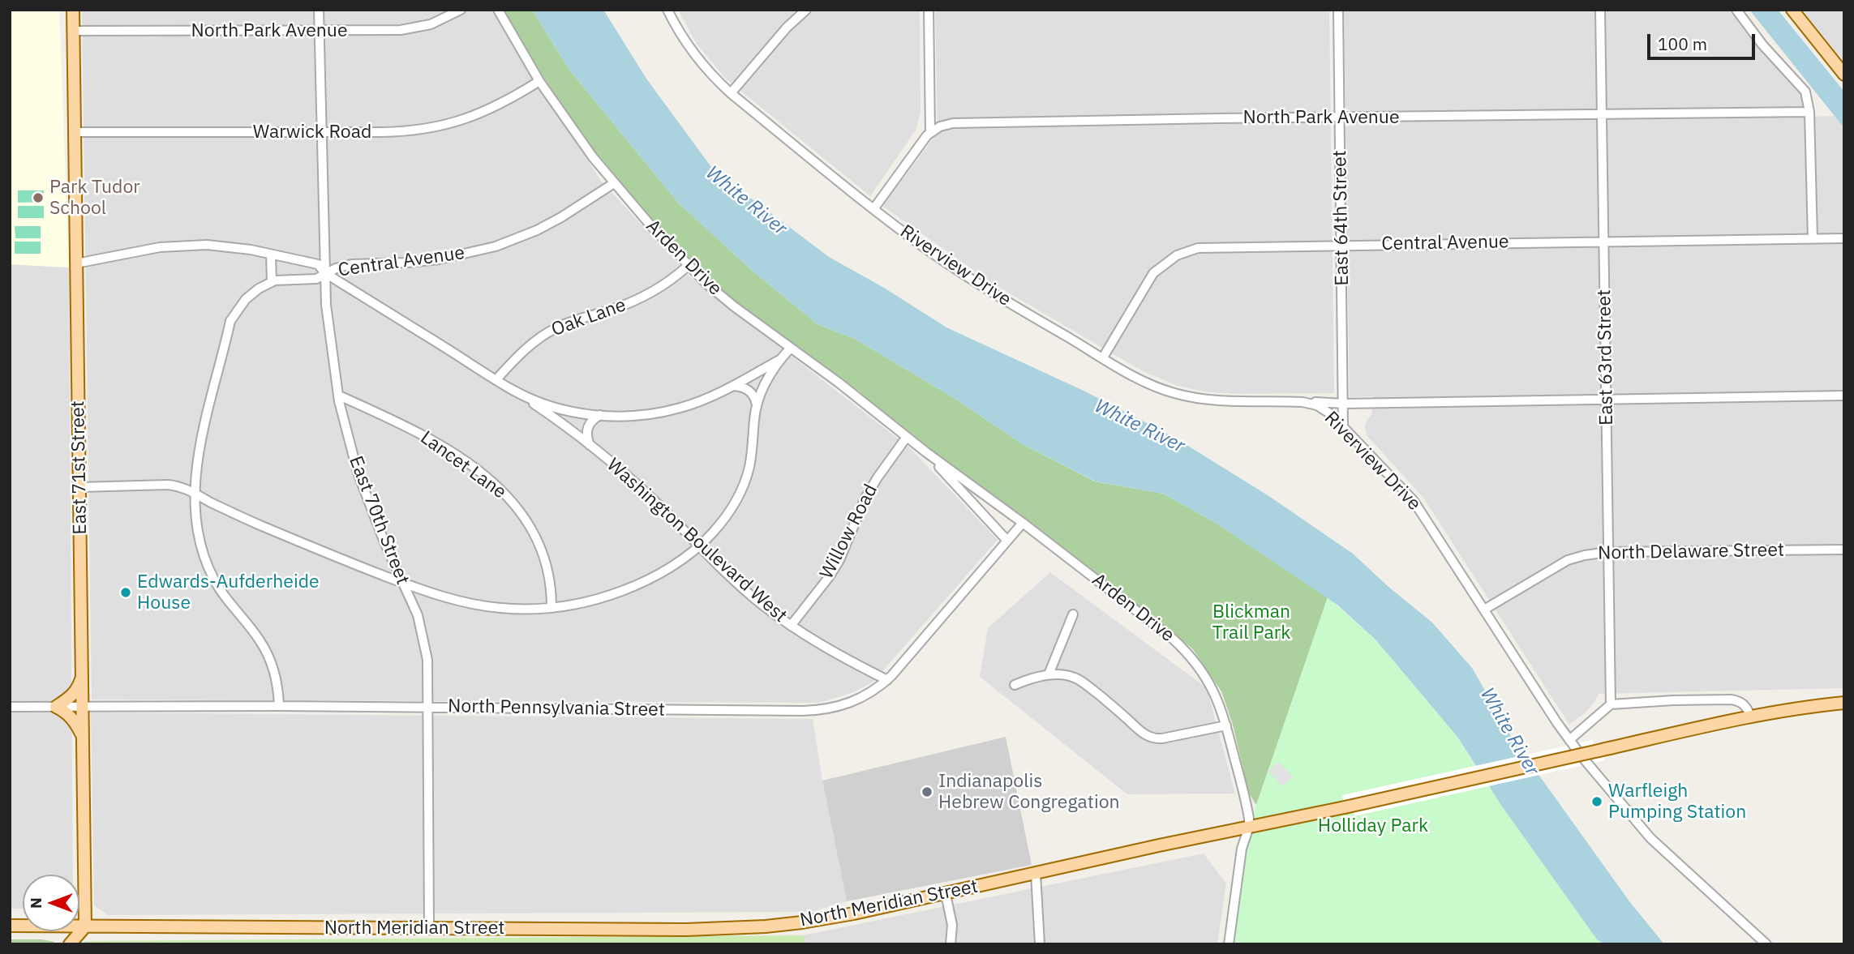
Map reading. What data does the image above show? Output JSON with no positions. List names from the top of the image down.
{
  "streets": {
    "main road": ["East 71st Street", "North Meridian Street"],
    "street": [
      "North Park Avenue",
      "Warwick Road",
      "East 64th Street",
      "Central Avenue",
      "Arden Drive",
      "Riverview Drive",
      "Oak Lane",
      "East 63rd Street",
      "Lancet Lane",
      "East 70th Street",
      "Willow Road",
      "Washington Boulevard West",
      "North Delaware Street",
      "North Pennsylvania Street"
    ]
  },
  "crossings": [
    ["North Park Avenue", "East 64th Street"],
    ["North Park Avenue", "East 63rd Street"],
    ["North Park Avenue", "East 71st Street"],
    ["North Park Avenue", "East 70th Street"],
    ["Warwick Road", "Arden Drive"],
    ["Warwick Road", "East 71st Street"],
    ["Warwick Road", "East 70th Street"],
    ["East 64th Street", "Central Avenue"],
    ["East 64th Street", "Riverview Drive"],
    ["Central Avenue", "Arden Drive"],
    ["Central Avenue", "Riverview Drive"],
    ["Central Avenue", "East 63rd Street"],
    ["Central Avenue", "East 71st Street"],
    ["Central Avenue", "East 70th Street"],
    ["Arden Drive", "Oak Lane"],
    ["Arden Drive", "Willow Road"],
    ["Arden Drive", "North Pennsylvania Street"],
    ["Arden Drive", "North Meridian Street"],
    ["Riverview Drive", "North Delaware Street"],
    ["East 63rd Street", "North Delaware Street"],
    ["Lancet Lane", "East 70th Street"],
    ["East 71st Street", "North Pennsylvania Street"],
    ["East 71st Street", "North Meridian Street"],
    ["East 70th Street", "North Pennsylvania Street"],
    ["East 70th Street", "North Meridian Street"],
    ["Willow Road", "Washington Boulevard West"],
    ["Washington Boulevard West", "North Pennsylvania Street"]
  ],
  "water": ["White River"],
  "parks": ["Blickman Trail Park", "Holliday Park"],
  "places": [
    "Park Tudor School",
    "Edwards-Aufderheide House",
    "Indianapolis Hebrew Congregation",
    "Warfleigh Pumping Station"
  ],
  "scale_bar": "100 m",
  "north": "left"
}
